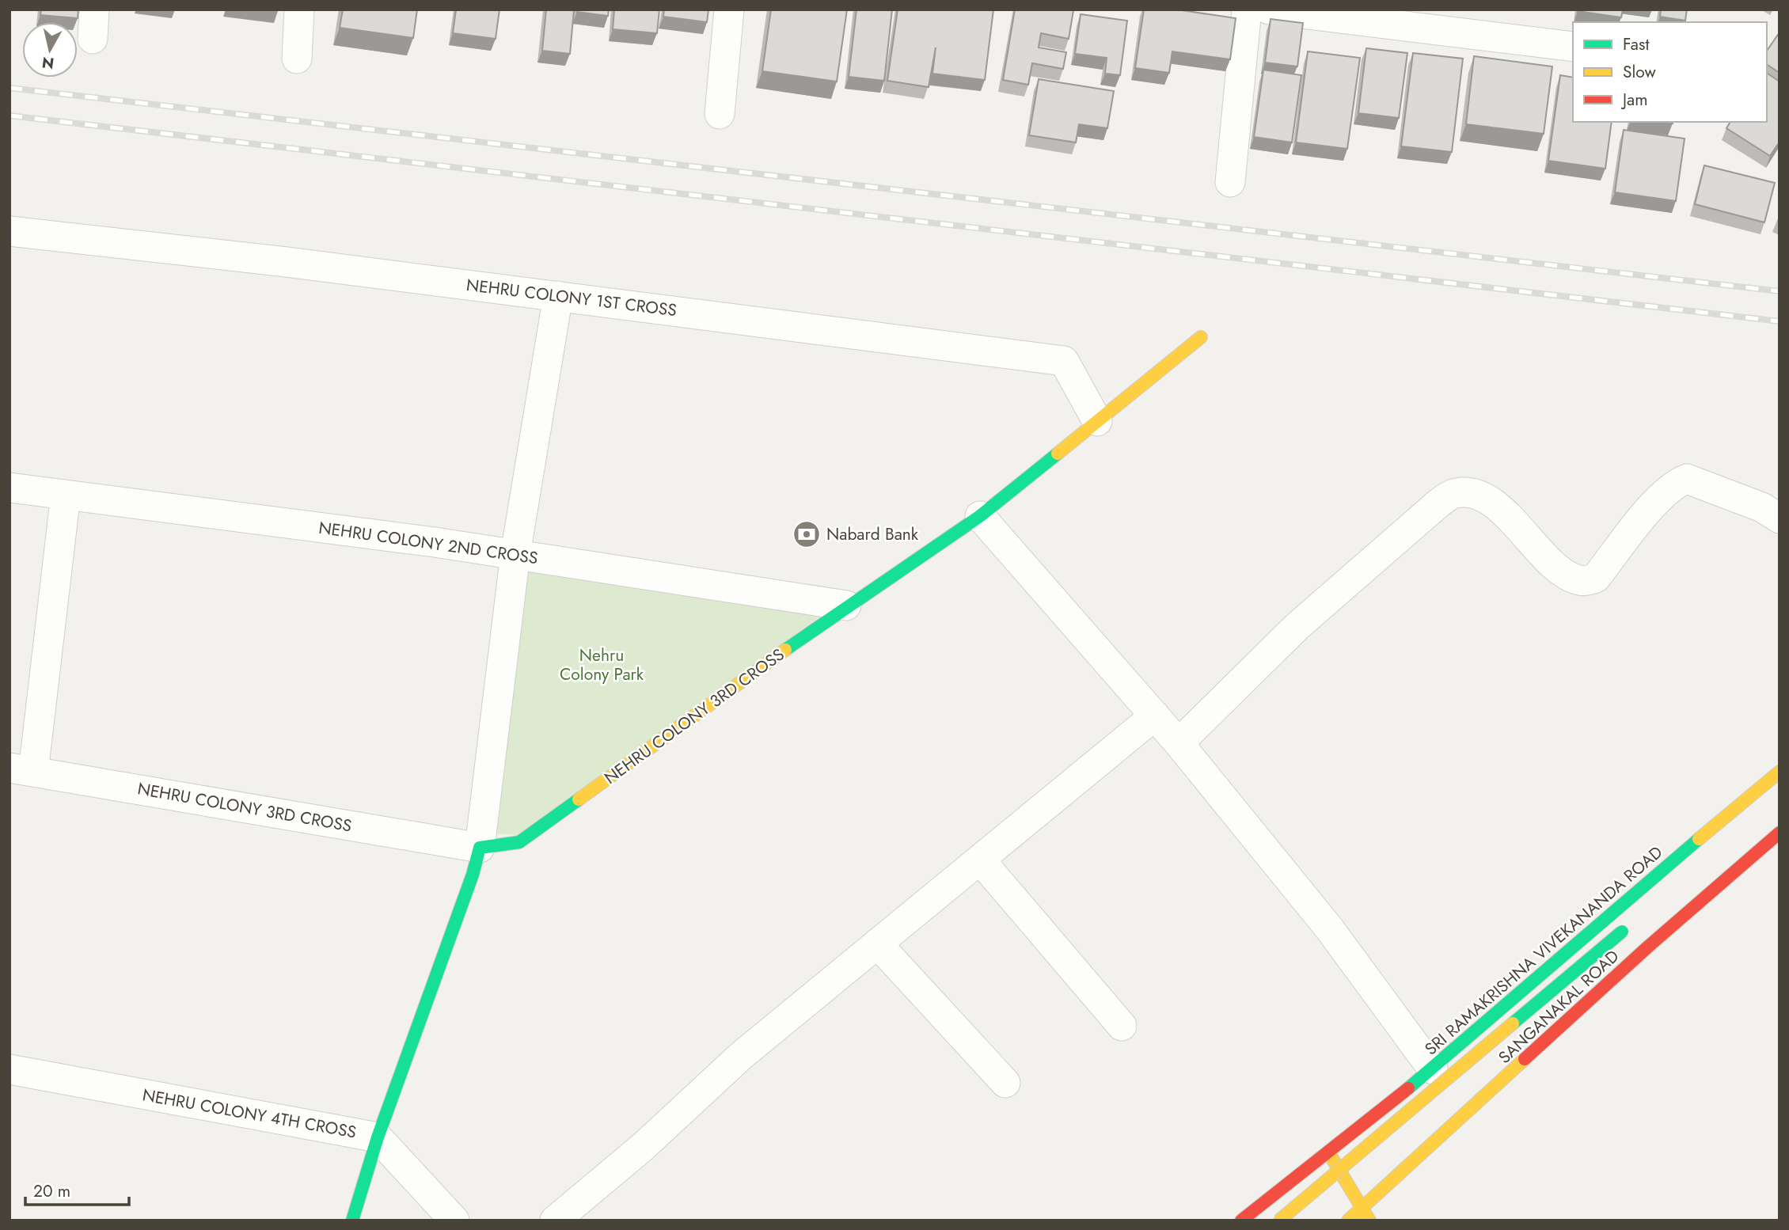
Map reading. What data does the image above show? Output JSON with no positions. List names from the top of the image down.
{
  "streets": {
    "main road": ["NEHRU COLONY 3RD CROSS", "SRI RAMAKRISHNA VIVEKANANDA ROAD", "SANGANAKAL ROAD"],
    "street": ["NEHRU COLONY 1ST CROSS", "NEHRU COLONY 2ND CROSS", "NEHRU COLONY 4TH CROSS"]
  },
  "crossings": [
    ["NEHRU COLONY 1ST CROSS", "NEHRU COLONY 3RD CROSS"],
    ["NEHRU COLONY 2ND CROSS", "NEHRU COLONY 3RD CROSS"]
  ],
  "parks": ["Nehru Colony Park"],
  "places": {
    "bank": ["Nabard Bank"]
  },
  "legend": ["Fast", "Slow", "Jam"],
  "scale_bar": "20 m",
  "north": "bottom"
}
